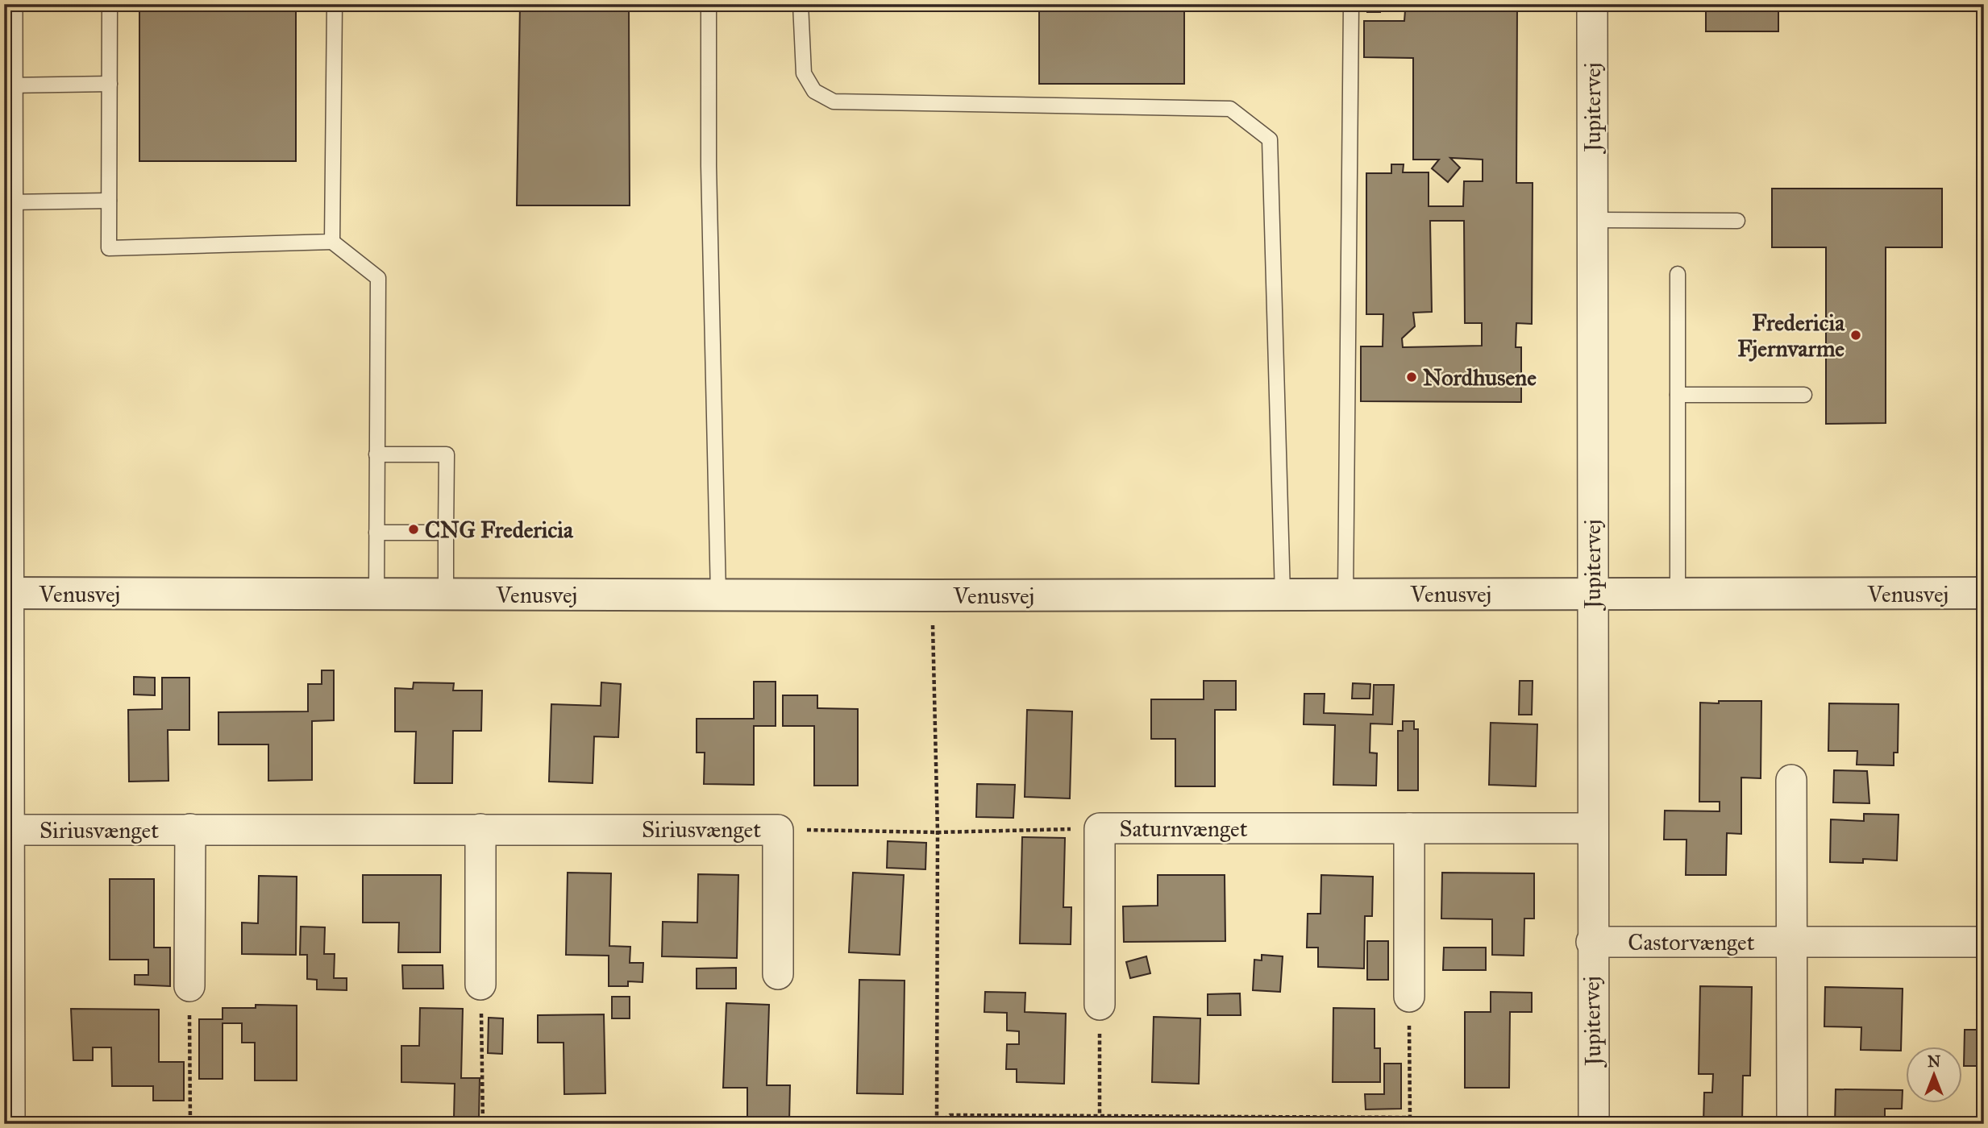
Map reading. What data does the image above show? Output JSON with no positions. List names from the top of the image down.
{
  "streets": {
    "street": [
      "Jupitervej",
      "Venusvej",
      "Saturnvænget",
      "Siriusvænget",
      "Castorvænget"
    ]
  },
  "crossings": [
    ["Jupitervej", "Venusvej"],
    ["Jupitervej", "Saturnvænget"],
    ["Jupitervej", "Castorvænget"]
  ],
  "places": ["Fredericia Fjernvarme", "Nordhusene", "CNG Fredericia"],
  "north": "top"
}
